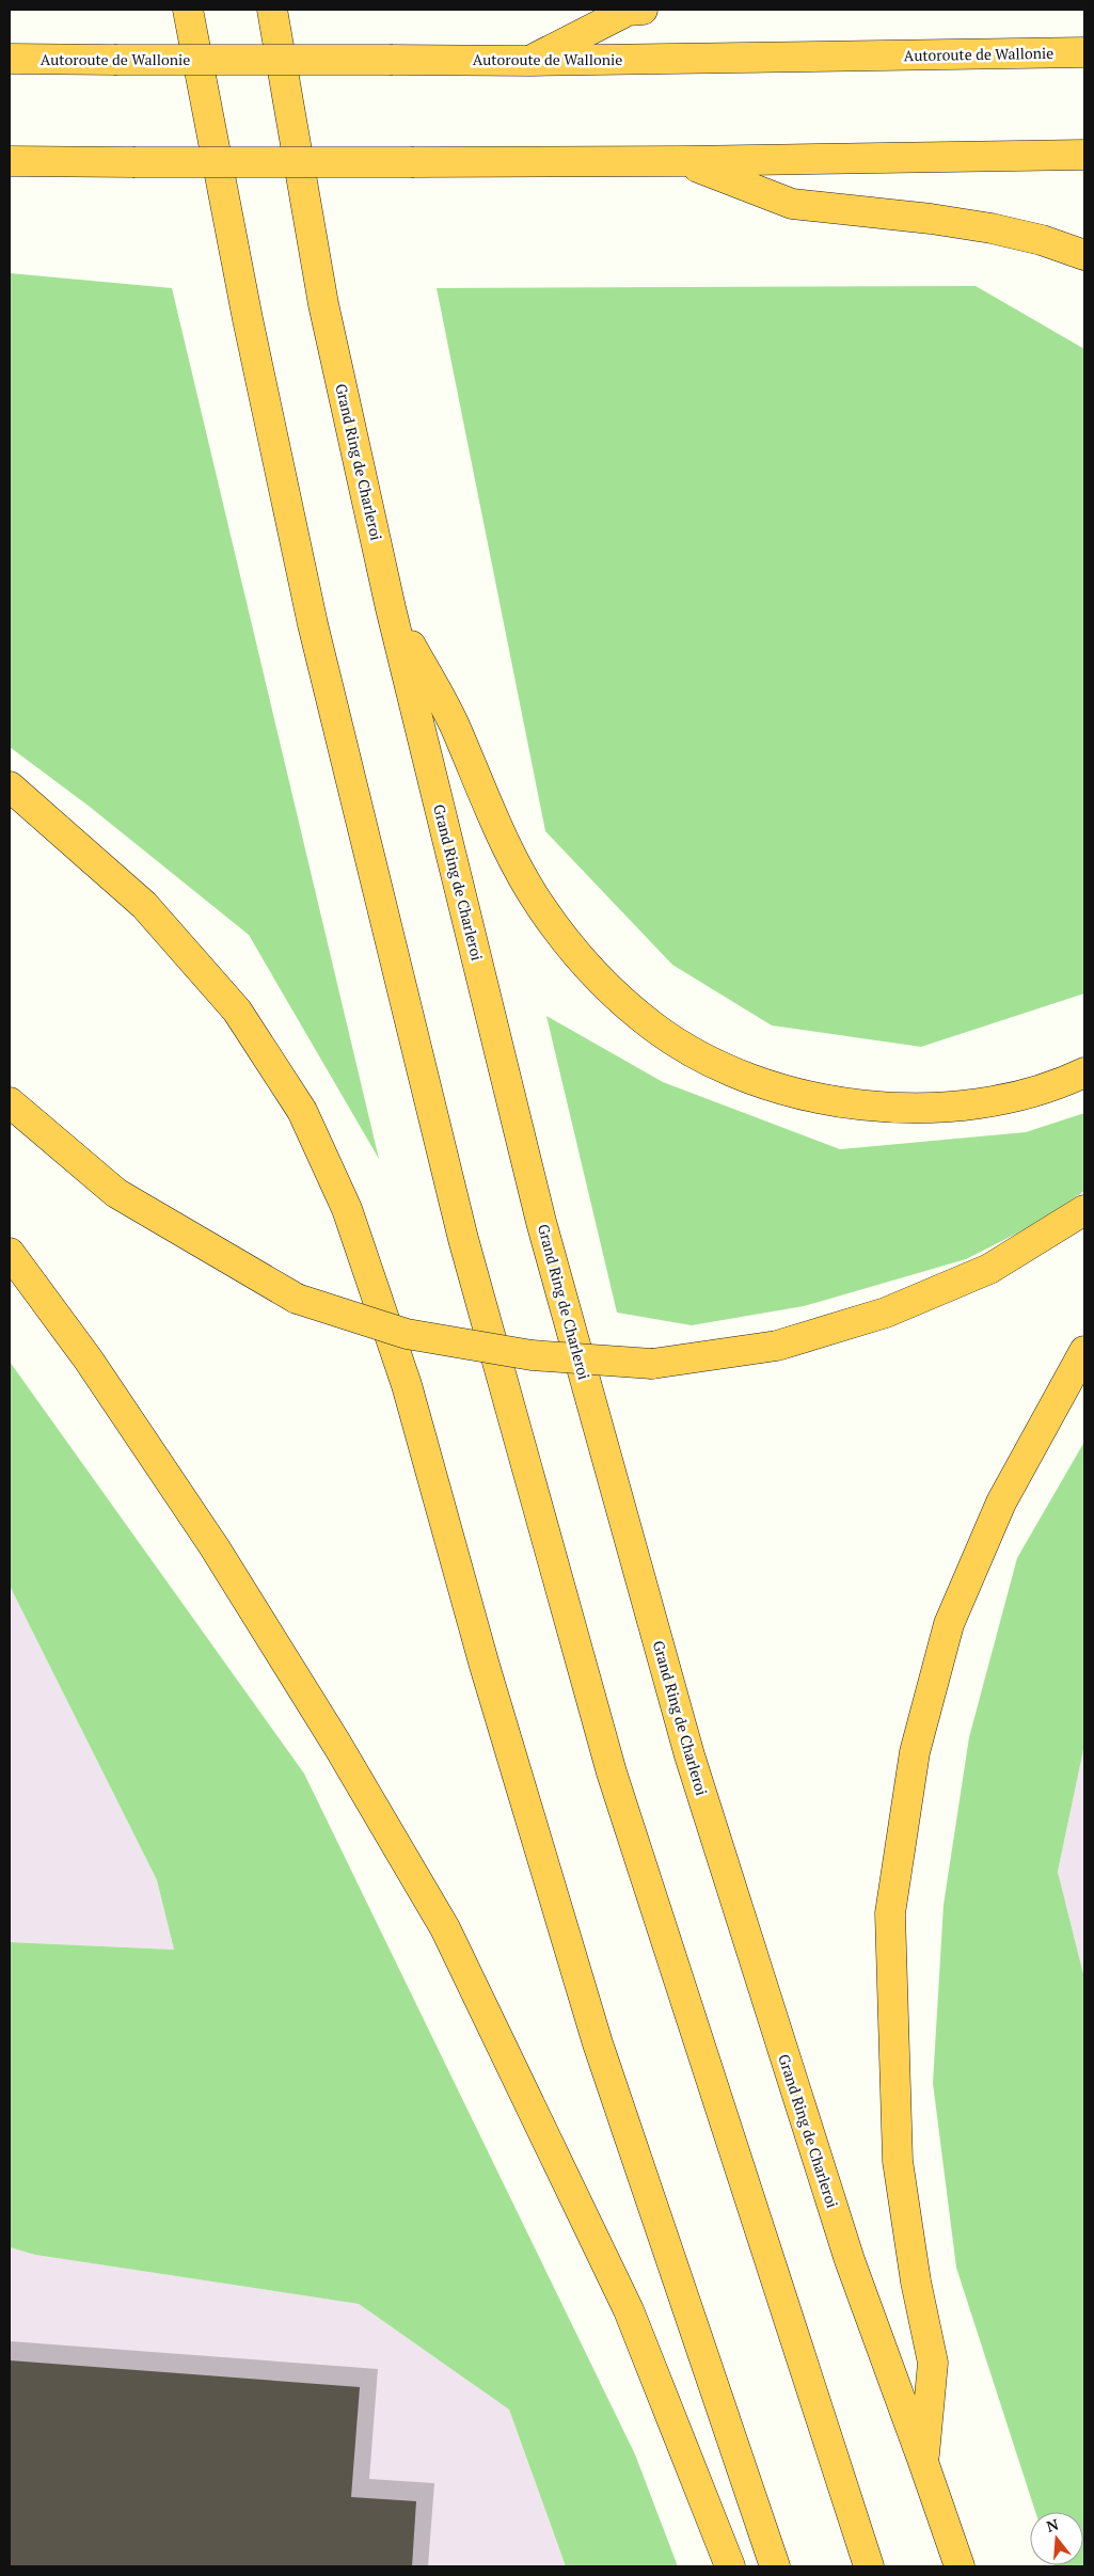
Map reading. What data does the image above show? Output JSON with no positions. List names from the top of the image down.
{
  "streets": {
    "highway": ["Autoroute de Wallonie", "Grand Ring de Charleroi"]
  },
  "north": "top"
}
